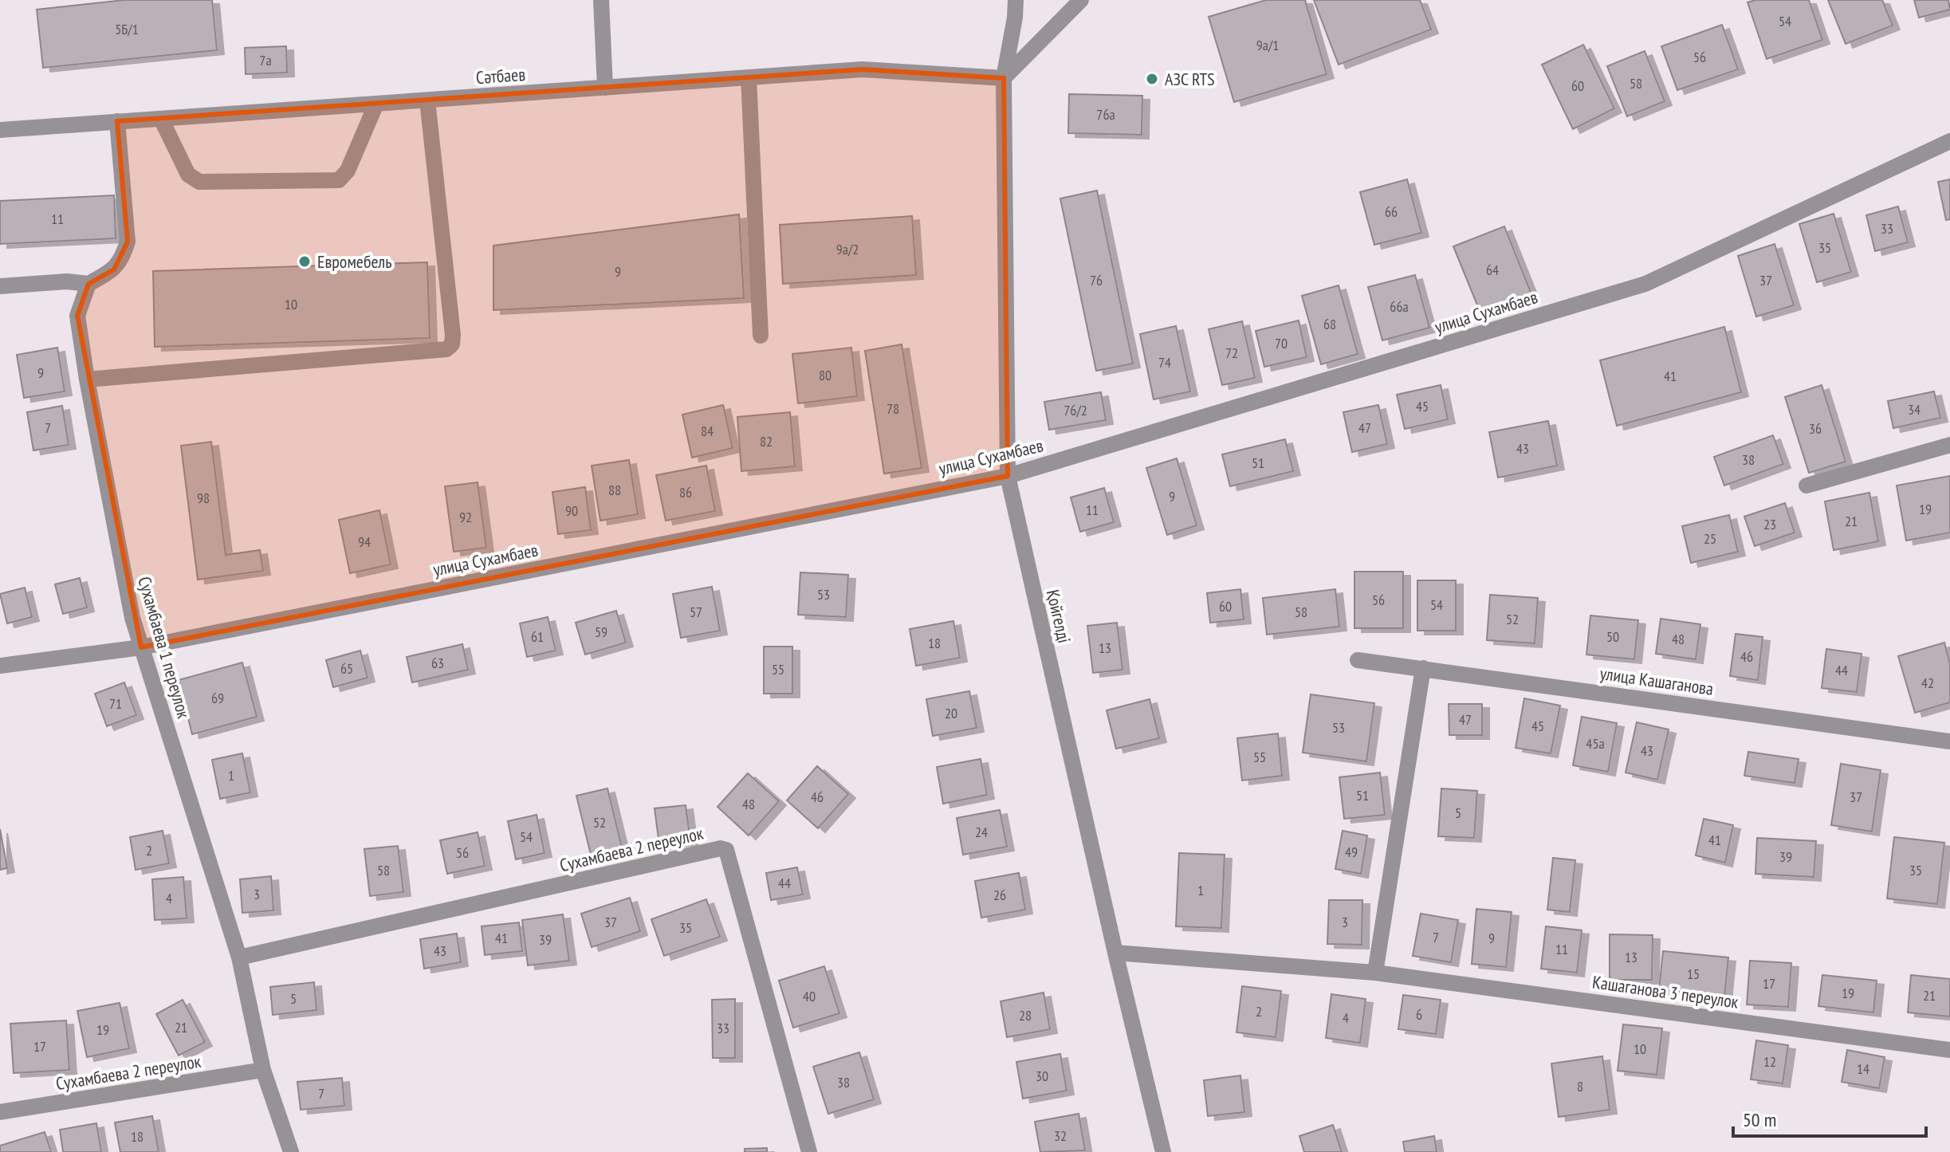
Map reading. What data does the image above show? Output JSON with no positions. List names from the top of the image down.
{
  "streets": {
    "street": [
      "Сәтбаев",
      "улица Сухамбаев",
      "Қойгелді",
      "Сухамбаева 1 переулок",
      "улица Кашаганова",
      "Сухамбаева 2 переулок",
      "Кашаганова 3 переулок"
    ]
  },
  "crossings": [
    ["Сәтбаев", "Қойгелді"],
    ["улица Сухамбаев", "Қойгелді"],
    ["улица Сухамбаев", "Сухамбаева 1 переулок"],
    ["Қойгелді", "Кашаганова 3 переулок"],
    ["Сухамбаева 1 переулок", "Сухамбаева 2 переулок"]
  ],
  "places": ["АЗС RTS", "Евромебель"],
  "house_numbers": [
    "54",
    "5Б/1",
    "9а/1",
    "56",
    "7а",
    "58",
    "60",
    "76а",
    "66",
    "11",
    "33",
    "35",
    "9а/2",
    "64",
    "9",
    "76",
    "37",
    "10",
    "66а",
    "68",
    "70",
    "72",
    "74",
    "9",
    "80",
    "41",
    "45",
    "78",
    "34",
    "76/2",
    "7",
    "47",
    "36",
    "84",
    "82",
    "43",
    "38",
    "51",
    "88",
    "86",
    "9",
    "98",
    "19",
    "11",
    "90",
    "92",
    "21",
    "23",
    "25",
    "94",
    "53",
    "56",
    "54",
    "60",
    "57",
    "58",
    "52",
    "59",
    "61",
    "50",
    "48",
    "18",
    "13",
    "46",
    "63",
    "65",
    "55",
    "44",
    "42",
    "69",
    "71",
    "20",
    "47",
    "45",
    "53",
    "45а",
    "43",
    "55",
    "1",
    "51",
    "46",
    "37",
    "48",
    "5",
    "52",
    "24",
    "54",
    "41",
    "2",
    "49",
    "56",
    "39",
    "58",
    "35",
    "44",
    "1",
    "3",
    "26",
    "4",
    "37",
    "3",
    "35",
    "7",
    "41",
    "9",
    "39",
    "11",
    "43",
    "13",
    "15",
    "17",
    "19",
    "21",
    "40",
    "5",
    "2",
    "6",
    "28",
    "4",
    "21",
    "33",
    "19",
    "17",
    "10",
    "12",
    "14",
    "30",
    "38",
    "8",
    "7",
    "32",
    "18"
  ],
  "scale_bar": "50 m"
}
